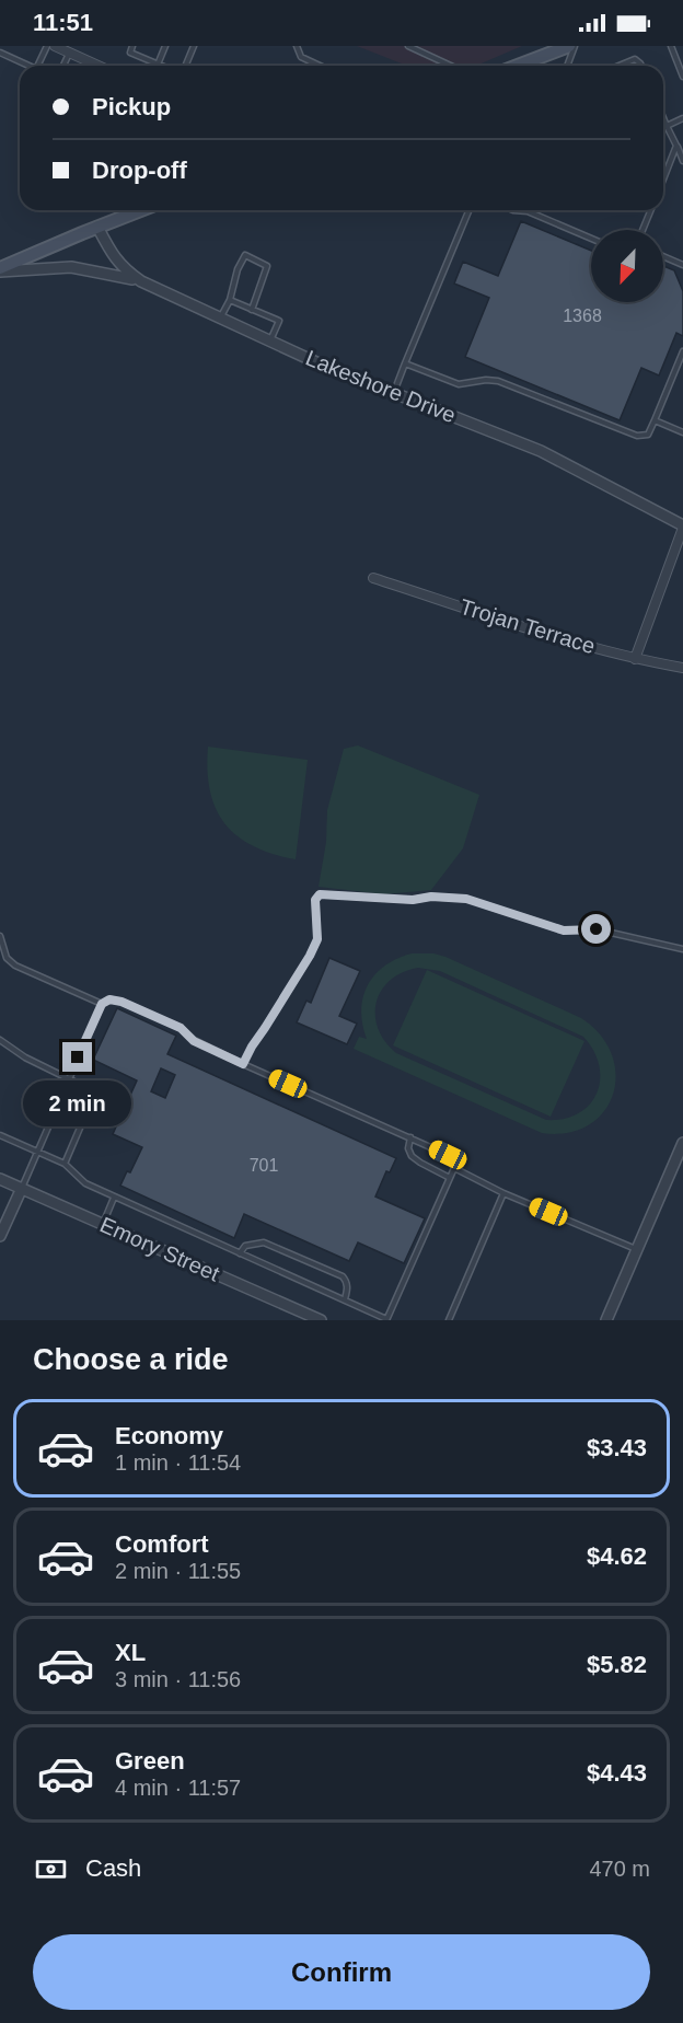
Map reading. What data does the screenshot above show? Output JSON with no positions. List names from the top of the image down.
{
  "streets": {
    "street": ["Lakeshore Drive", "Trojan Terrace", "Emory Street"]
  },
  "house_numbers": ["1368", "701"],
  "north": "bottom left",
  "page": {
    "status": "11:51",
    "banner": ["Pickup", "Drop-off"],
    "bubble": "2 min",
    "heading": "Choose a ride",
    "list": [
      {
        "name": "Economy",
        "note": "1 min · 11:54",
        "value": "$3.43"
      },
      {
        "name": "Comfort",
        "note": "2 min · 11:55",
        "value": "$4.62"
      },
      {
        "name": "XL",
        "note": "3 min · 11:56",
        "value": "$5.82"
      },
      {
        "name": "Green",
        "note": "4 min · 11:57",
        "value": "$4.43"
      }
    ],
    "pay": ["Cash", "470 m"],
    "buttons": "Confirm"
  }
}
